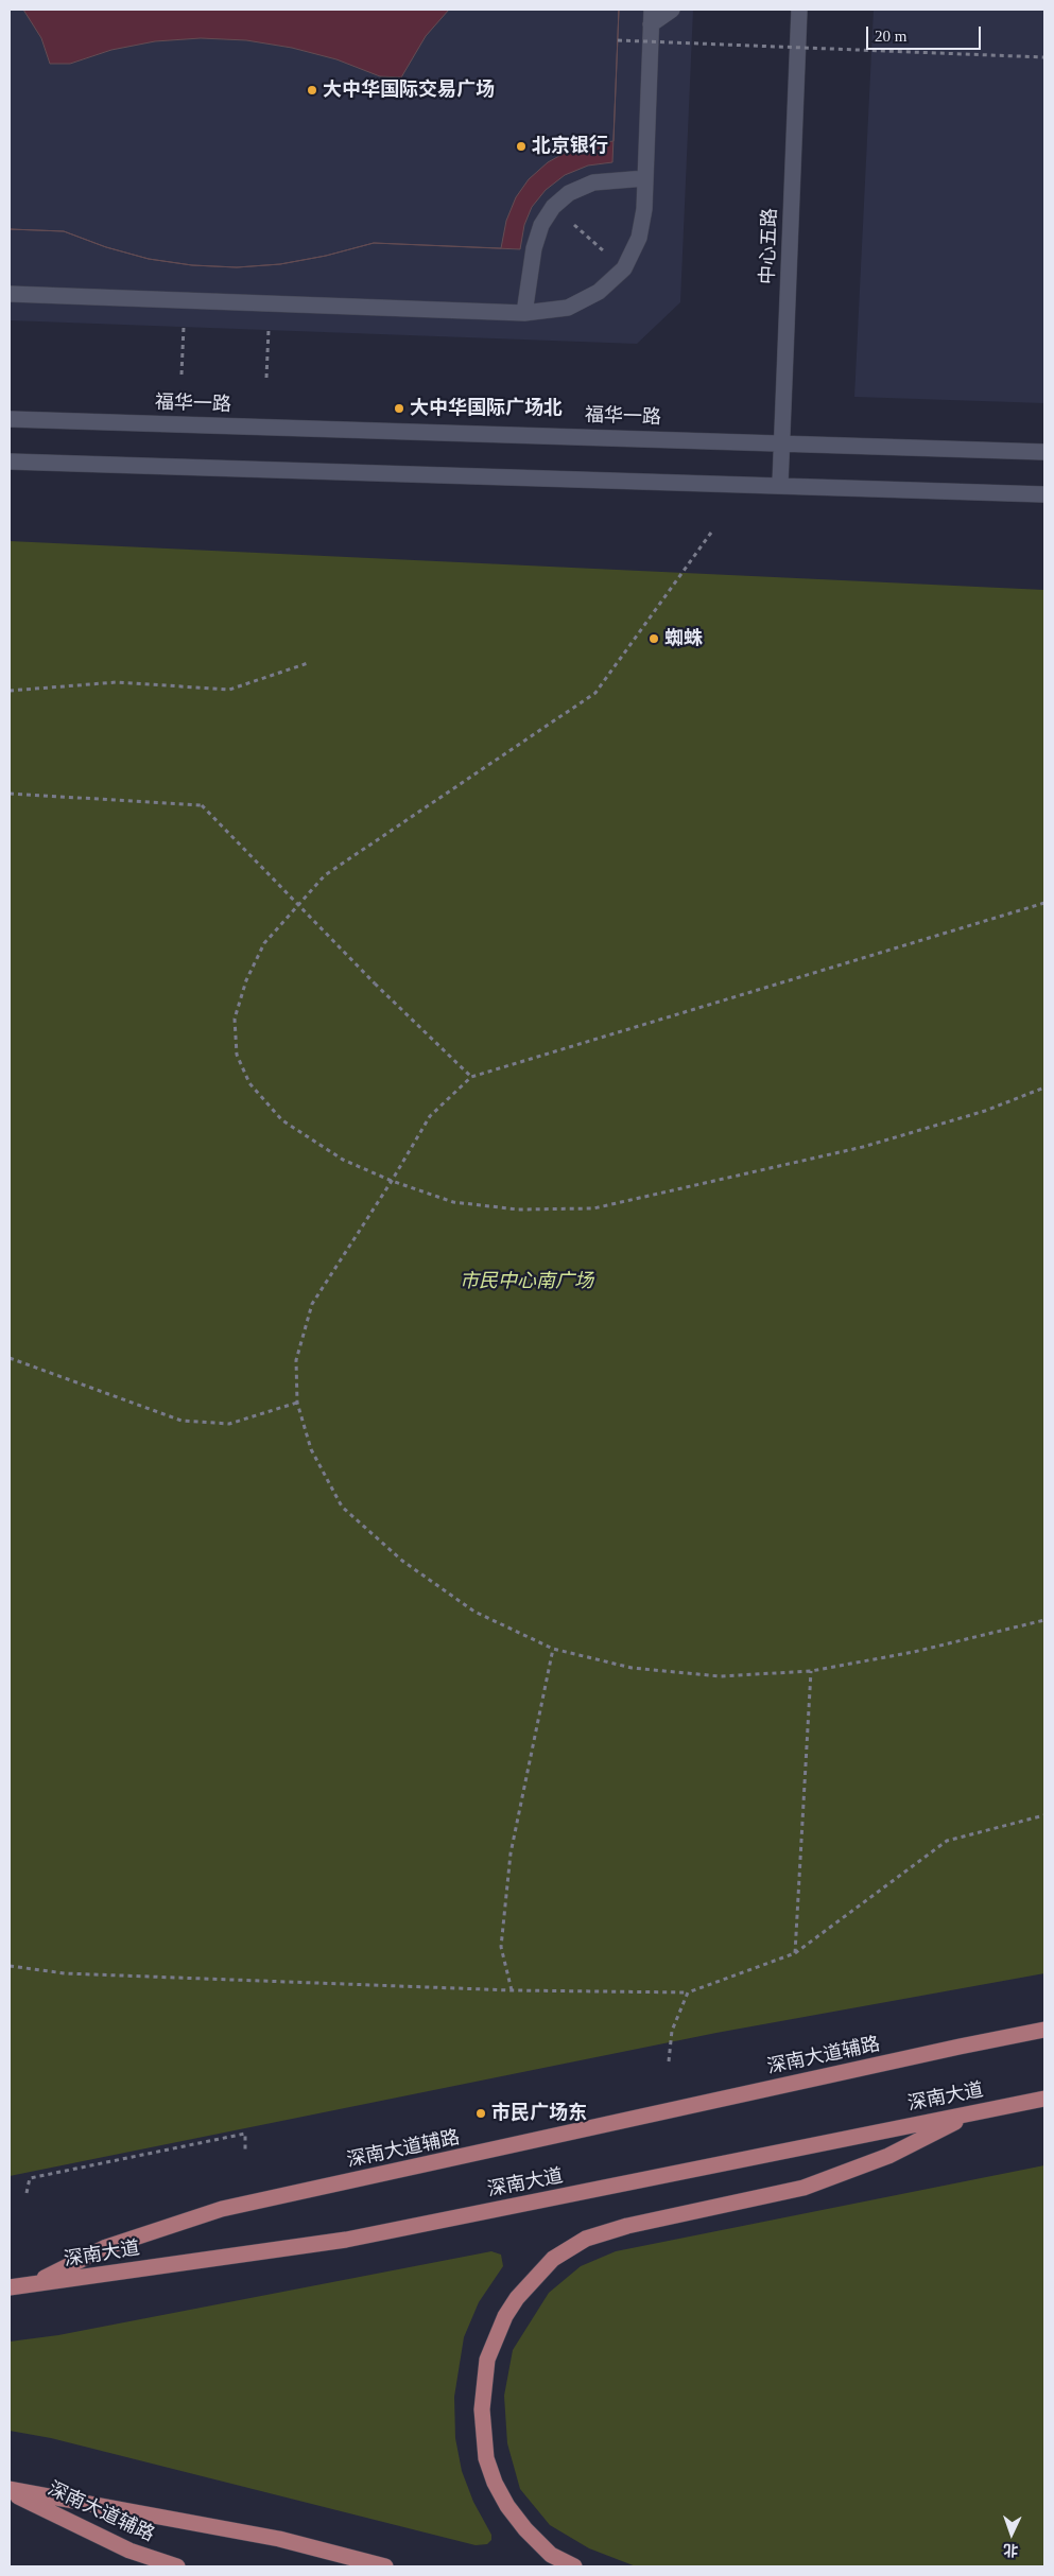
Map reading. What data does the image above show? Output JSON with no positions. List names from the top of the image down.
{
  "streets": {
    "main road": ["深南大道辅路", "深南大道"],
    "street": ["中心五路", "福华一路"]
  },
  "crossings": [
    ["中心五路", "福华一路"],
    ["深南大道辅路", "深南大道"]
  ],
  "parks": ["市民中心南广场"],
  "places": [
    "大中华国际交易广场",
    "北京银行",
    "大中华国际广场北",
    "蜘蛛",
    "市民广场东"
  ],
  "scale_bar": "20 m",
  "north": "bottom"
}
